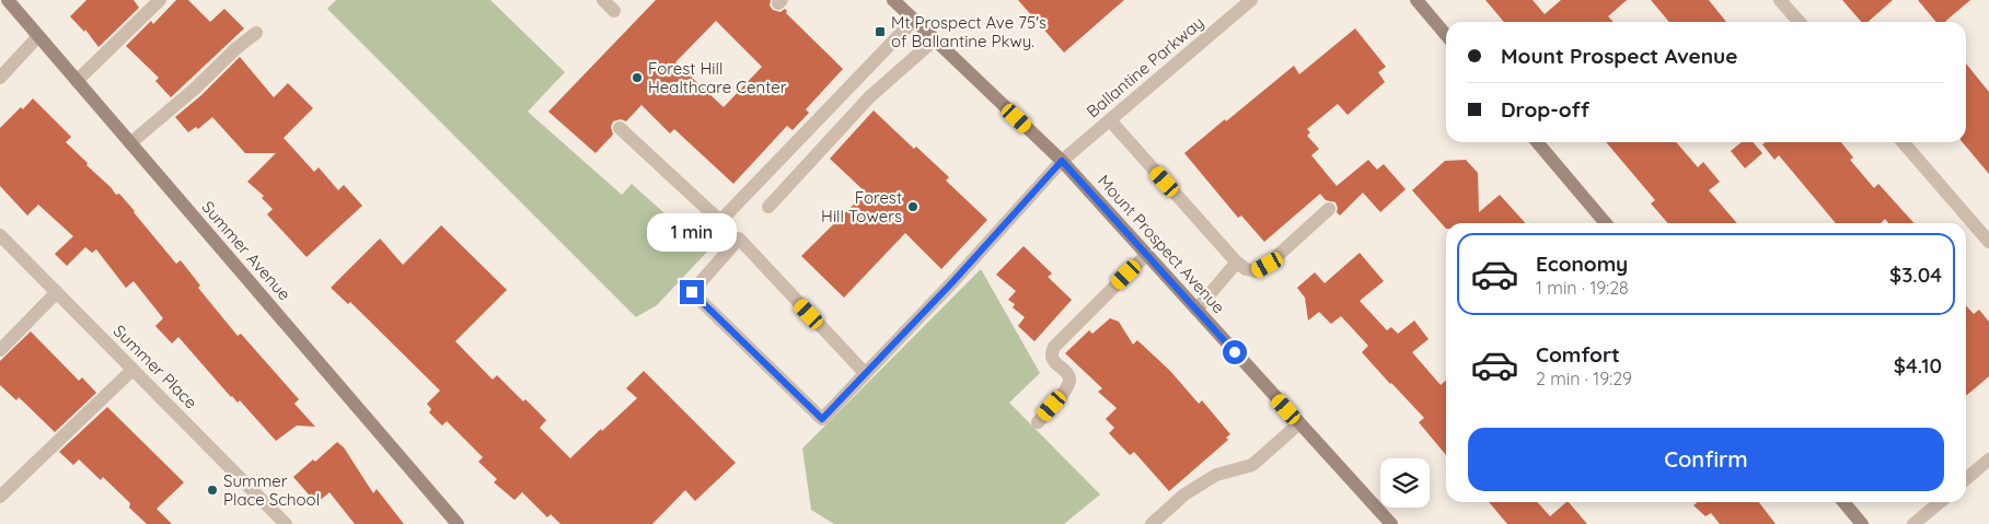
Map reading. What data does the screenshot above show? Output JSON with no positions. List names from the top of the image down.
{
  "streets": {
    "street": [
      "Ballantine Parkway",
      "Mount Prospect Avenue",
      "Summer Avenue",
      "Summer Place"
    ]
  },
  "crossings": [
    ["Ballantine Parkway", "Mount Prospect Avenue"]
  ],
  "places": {
    "transit": ["Mt Prospect Ave 75's of Ballantine Pkwy."],
    "other": ["Forest Hill Healthcare Center", "Forest Hill Towers", "Summer Place School"]
  },
  "page": {
    "banner": ["Mount Prospect Avenue", "Drop-off"],
    "bubble": "1 min",
    "list": [
      {
        "name": "Economy",
        "note": "1 min · 19:28",
        "value": "$3.04"
      },
      {
        "name": "Comfort",
        "note": "2 min · 19:29",
        "value": "$4.10"
      }
    ],
    "buttons": "Confirm"
  }
}
